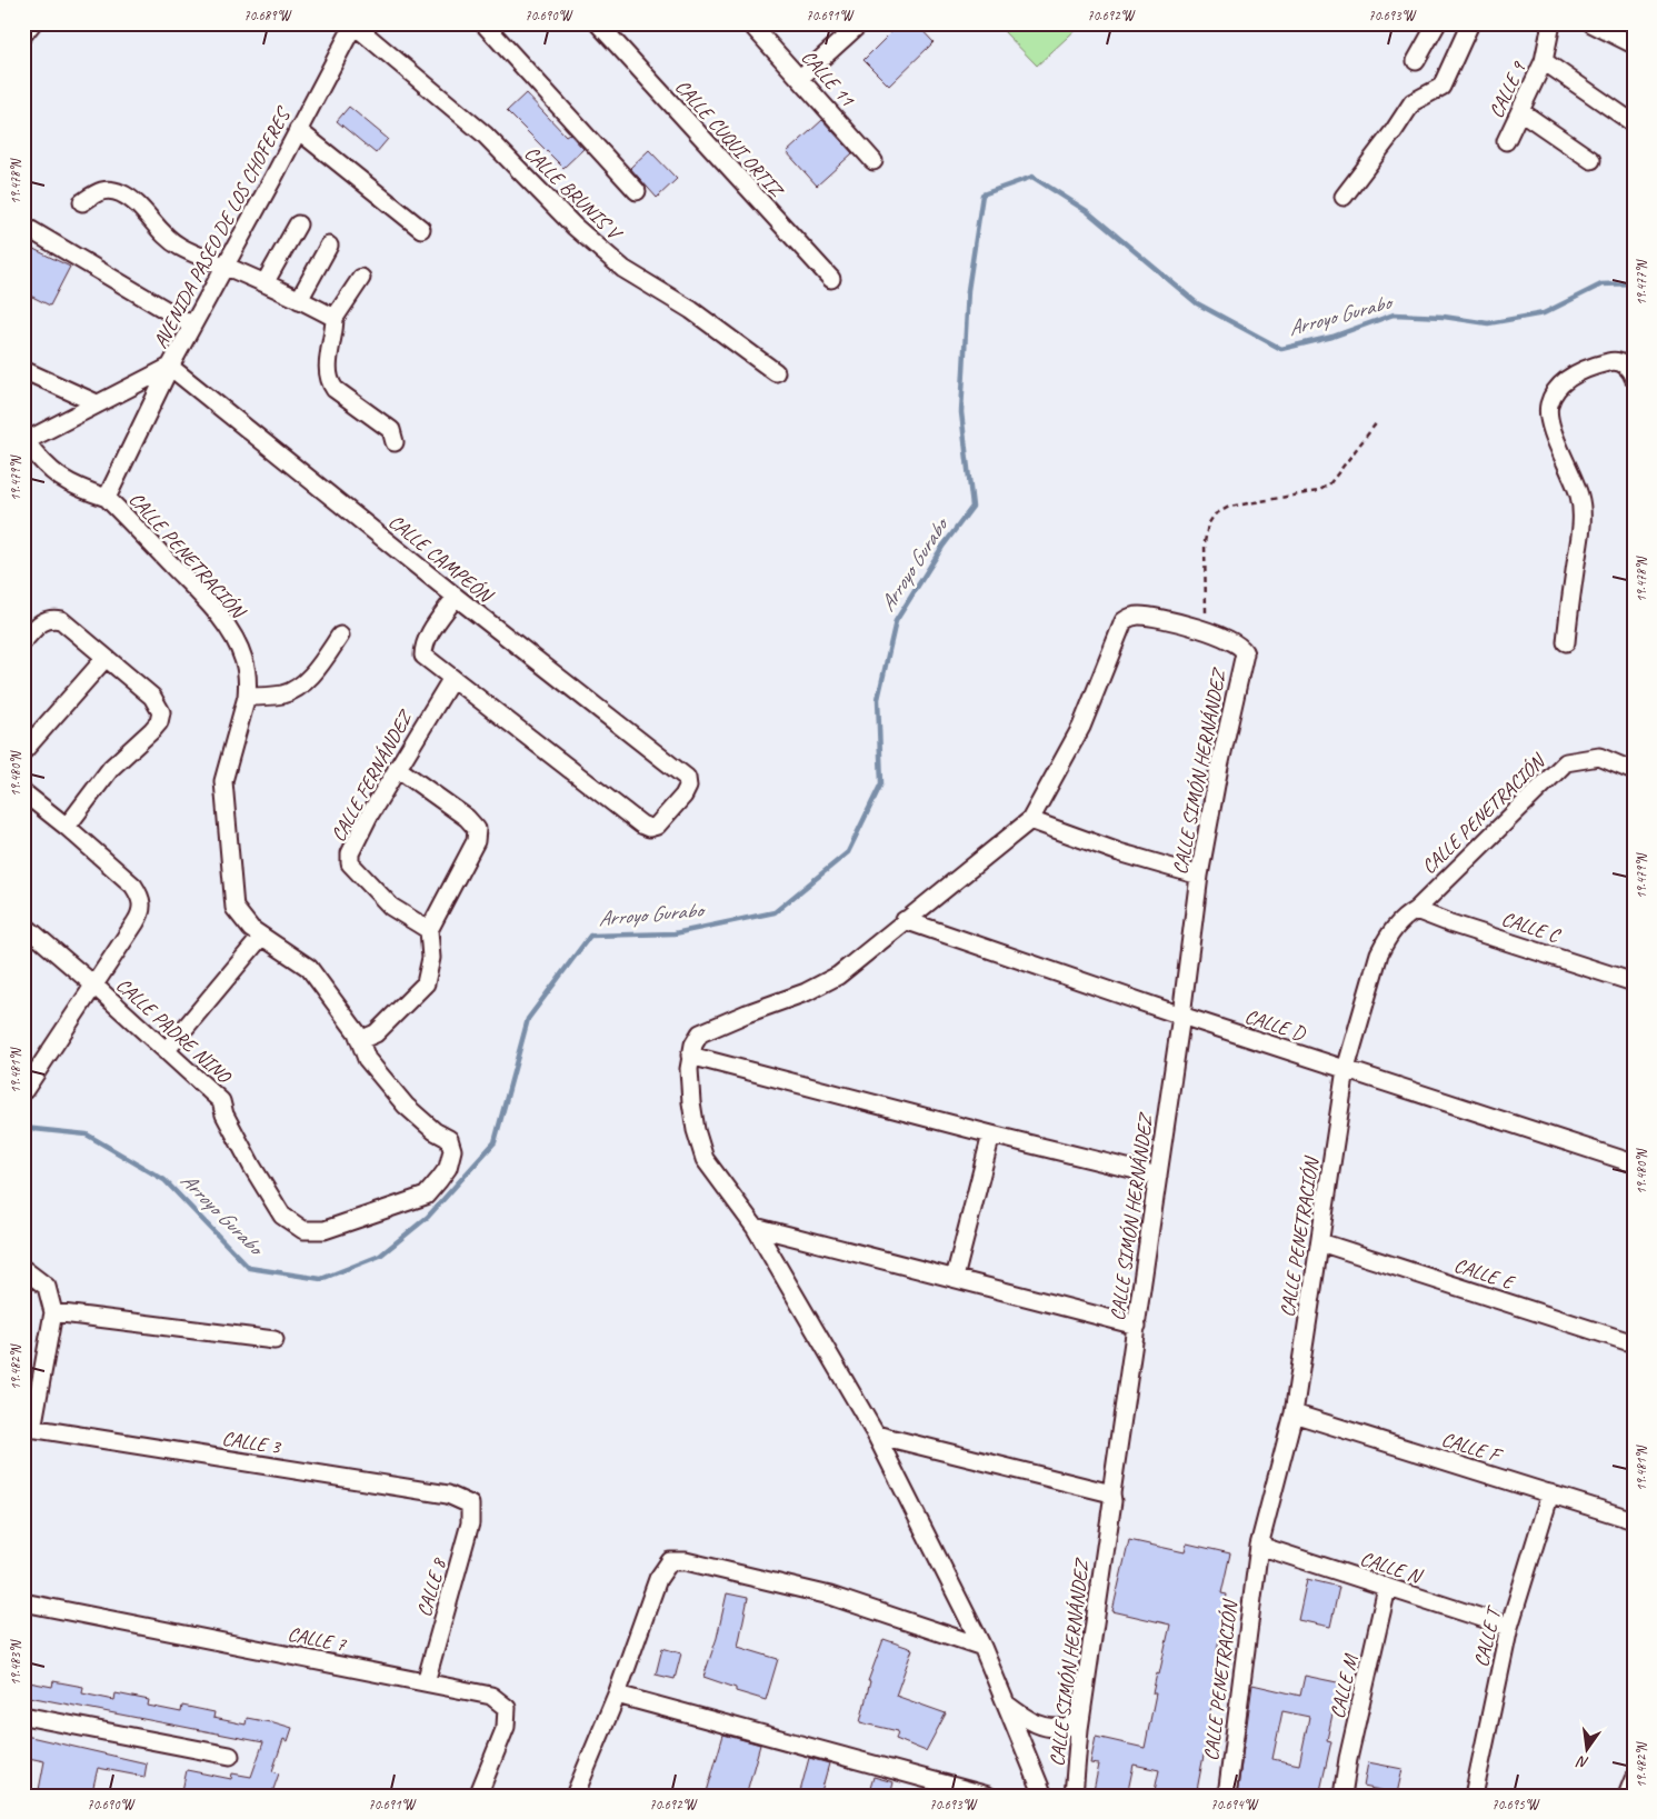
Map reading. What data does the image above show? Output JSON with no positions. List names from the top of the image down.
{
  "streets": {
    "street": [
      "CALLE 11",
      "CALLE 9",
      "CALLE CUQUI ORTIZ",
      "CALLE BRUNIS V",
      "AVENIDA PASEO DE LOS CHOFERES",
      "CALLE PENETRACIÓN",
      "CALLE CAMPEÓN",
      "CALLE SIMÓN HERNÁNDEZ",
      "CALLE FERNÁNDEZ",
      "CALLE C",
      "CALLE D",
      "CALLE PADRE NINO",
      "CALLE E",
      "CALLE 3",
      "CALLE F",
      "CALLE N",
      "CALLE 8",
      "CALLE T",
      "CALLE 7",
      "CALLE M"
    ]
  },
  "crossings": [
    ["CALLE BRUNIS V", "AVENIDA PASEO DE LOS CHOFERES"],
    ["AVENIDA PASEO DE LOS CHOFERES", "CALLE PENETRACIÓN"],
    ["AVENIDA PASEO DE LOS CHOFERES", "CALLE CAMPEÓN"],
    ["CALLE PENETRACIÓN", "CALLE CAMPEÓN"],
    ["CALLE PENETRACIÓN", "CALLE C"],
    ["CALLE PENETRACIÓN", "CALLE D"],
    ["CALLE PENETRACIÓN", "CALLE PADRE NINO"],
    ["CALLE PENETRACIÓN", "CALLE E"],
    ["CALLE PENETRACIÓN", "CALLE F"],
    ["CALLE PENETRACIÓN", "CALLE N"],
    ["CALLE CAMPEÓN", "CALLE FERNÁNDEZ"],
    ["CALLE SIMÓN HERNÁNDEZ", "CALLE D"],
    ["CALLE 3", "CALLE 8"],
    ["CALLE F", "CALLE T"],
    ["CALLE N", "CALLE T"],
    ["CALLE N", "CALLE M"],
    ["CALLE 8", "CALLE 7"]
  ],
  "water": ["Arroyo Gurabo"],
  "north": "bottom",
  "coordinates": [
    "70.689°W",
    "70.690°W",
    "70.691°W",
    "70.692°W",
    "70.693°W",
    "19.478°N",
    "19.477°N",
    "19.479°N",
    "19.480°N",
    "19.481°N",
    "19.482°N",
    "19.483°N",
    "70.694°W",
    "70.695°W"
  ]
}
